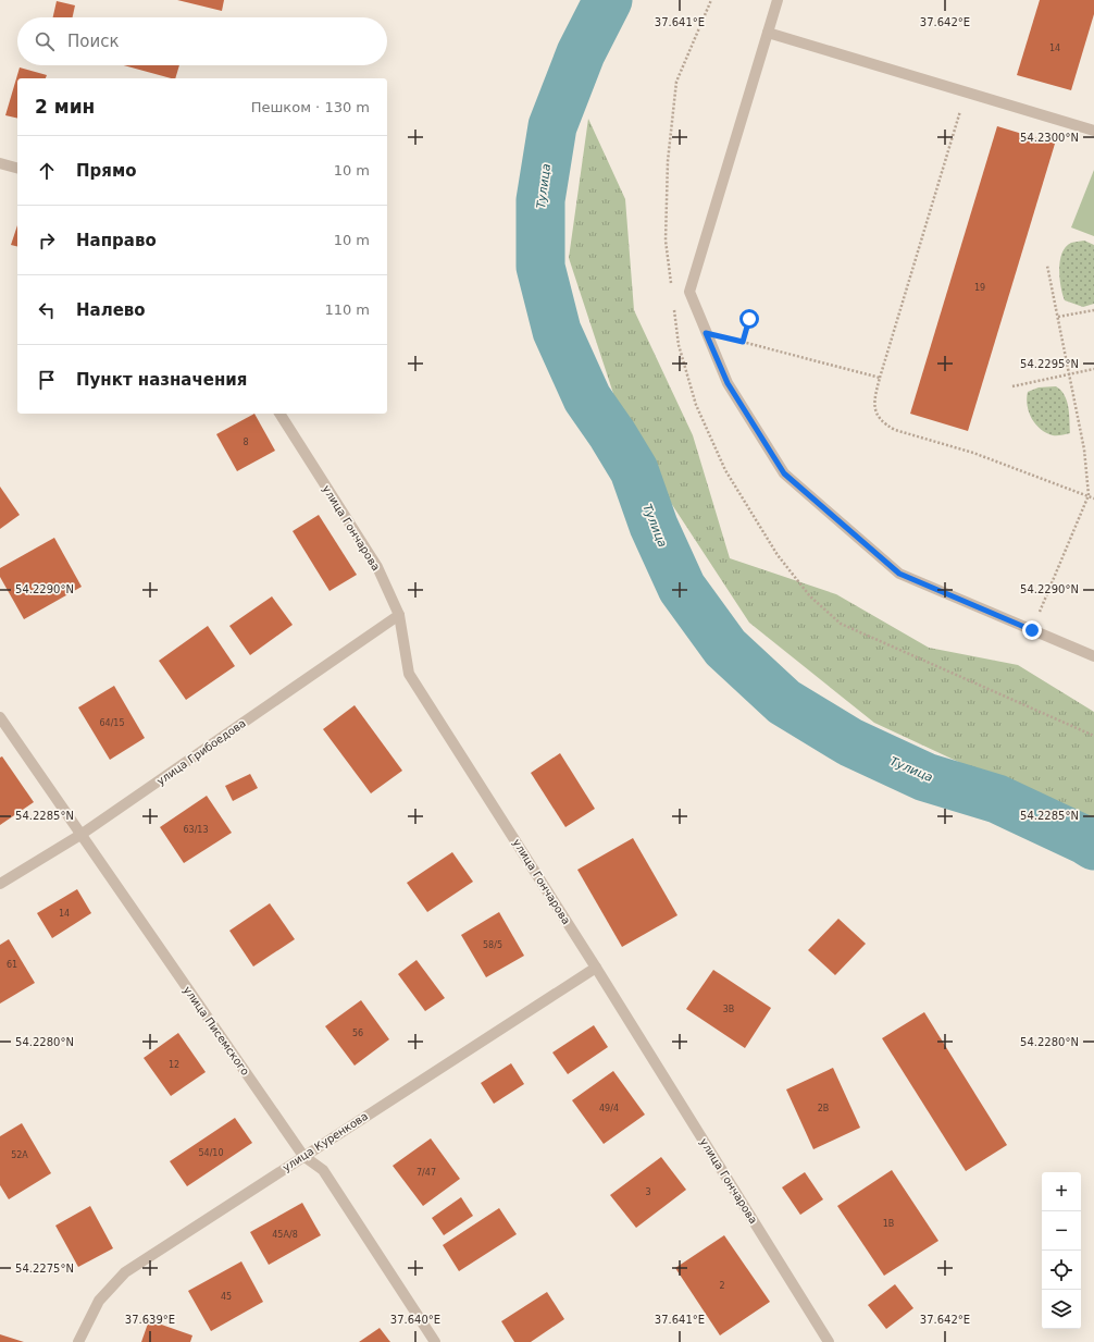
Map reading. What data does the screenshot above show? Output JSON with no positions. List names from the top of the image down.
{
  "streets": {
    "street": [
      "улица Гончарова",
      "улица Грибоедова",
      "улица Писемского",
      "улица Куренкова"
    ]
  },
  "crossings": [
    ["улица Гончарова", "улица Грибоедова"],
    ["улица Гончарова", "улица Куренкова"],
    ["улица Грибоедова", "улица Писемского"],
    ["улица Писемского", "улица Куренкова"]
  ],
  "water": ["Тулица"],
  "house_numbers": [
    "14",
    "19",
    "8",
    "64/15",
    "63/13",
    "14",
    "58/5",
    "61",
    "3В",
    "56",
    "12",
    "49/4",
    "2В",
    "54/10",
    "52А",
    "7/47",
    "3",
    "1В",
    "45А/8",
    "2",
    "45"
  ],
  "page": {
    "search": "Поиск",
    "heading": ["2 мин", "Пешком · 130 m"],
    "list": [
      ["Прямо", "10 m"],
      ["Направо", "10 m"],
      ["Налево", "110 m"],
      "Пункт назначения"
    ],
    "map_buttons": ["+", "−"]
  },
  "coordinates": [
    "37.641°E",
    "37.642°E",
    "54.2300°N",
    "54.2295°N",
    "54.2290°N",
    "54.2285°N",
    "54.2280°N",
    "54.2275°N",
    "37.639°E",
    "37.640°E"
  ]
}
